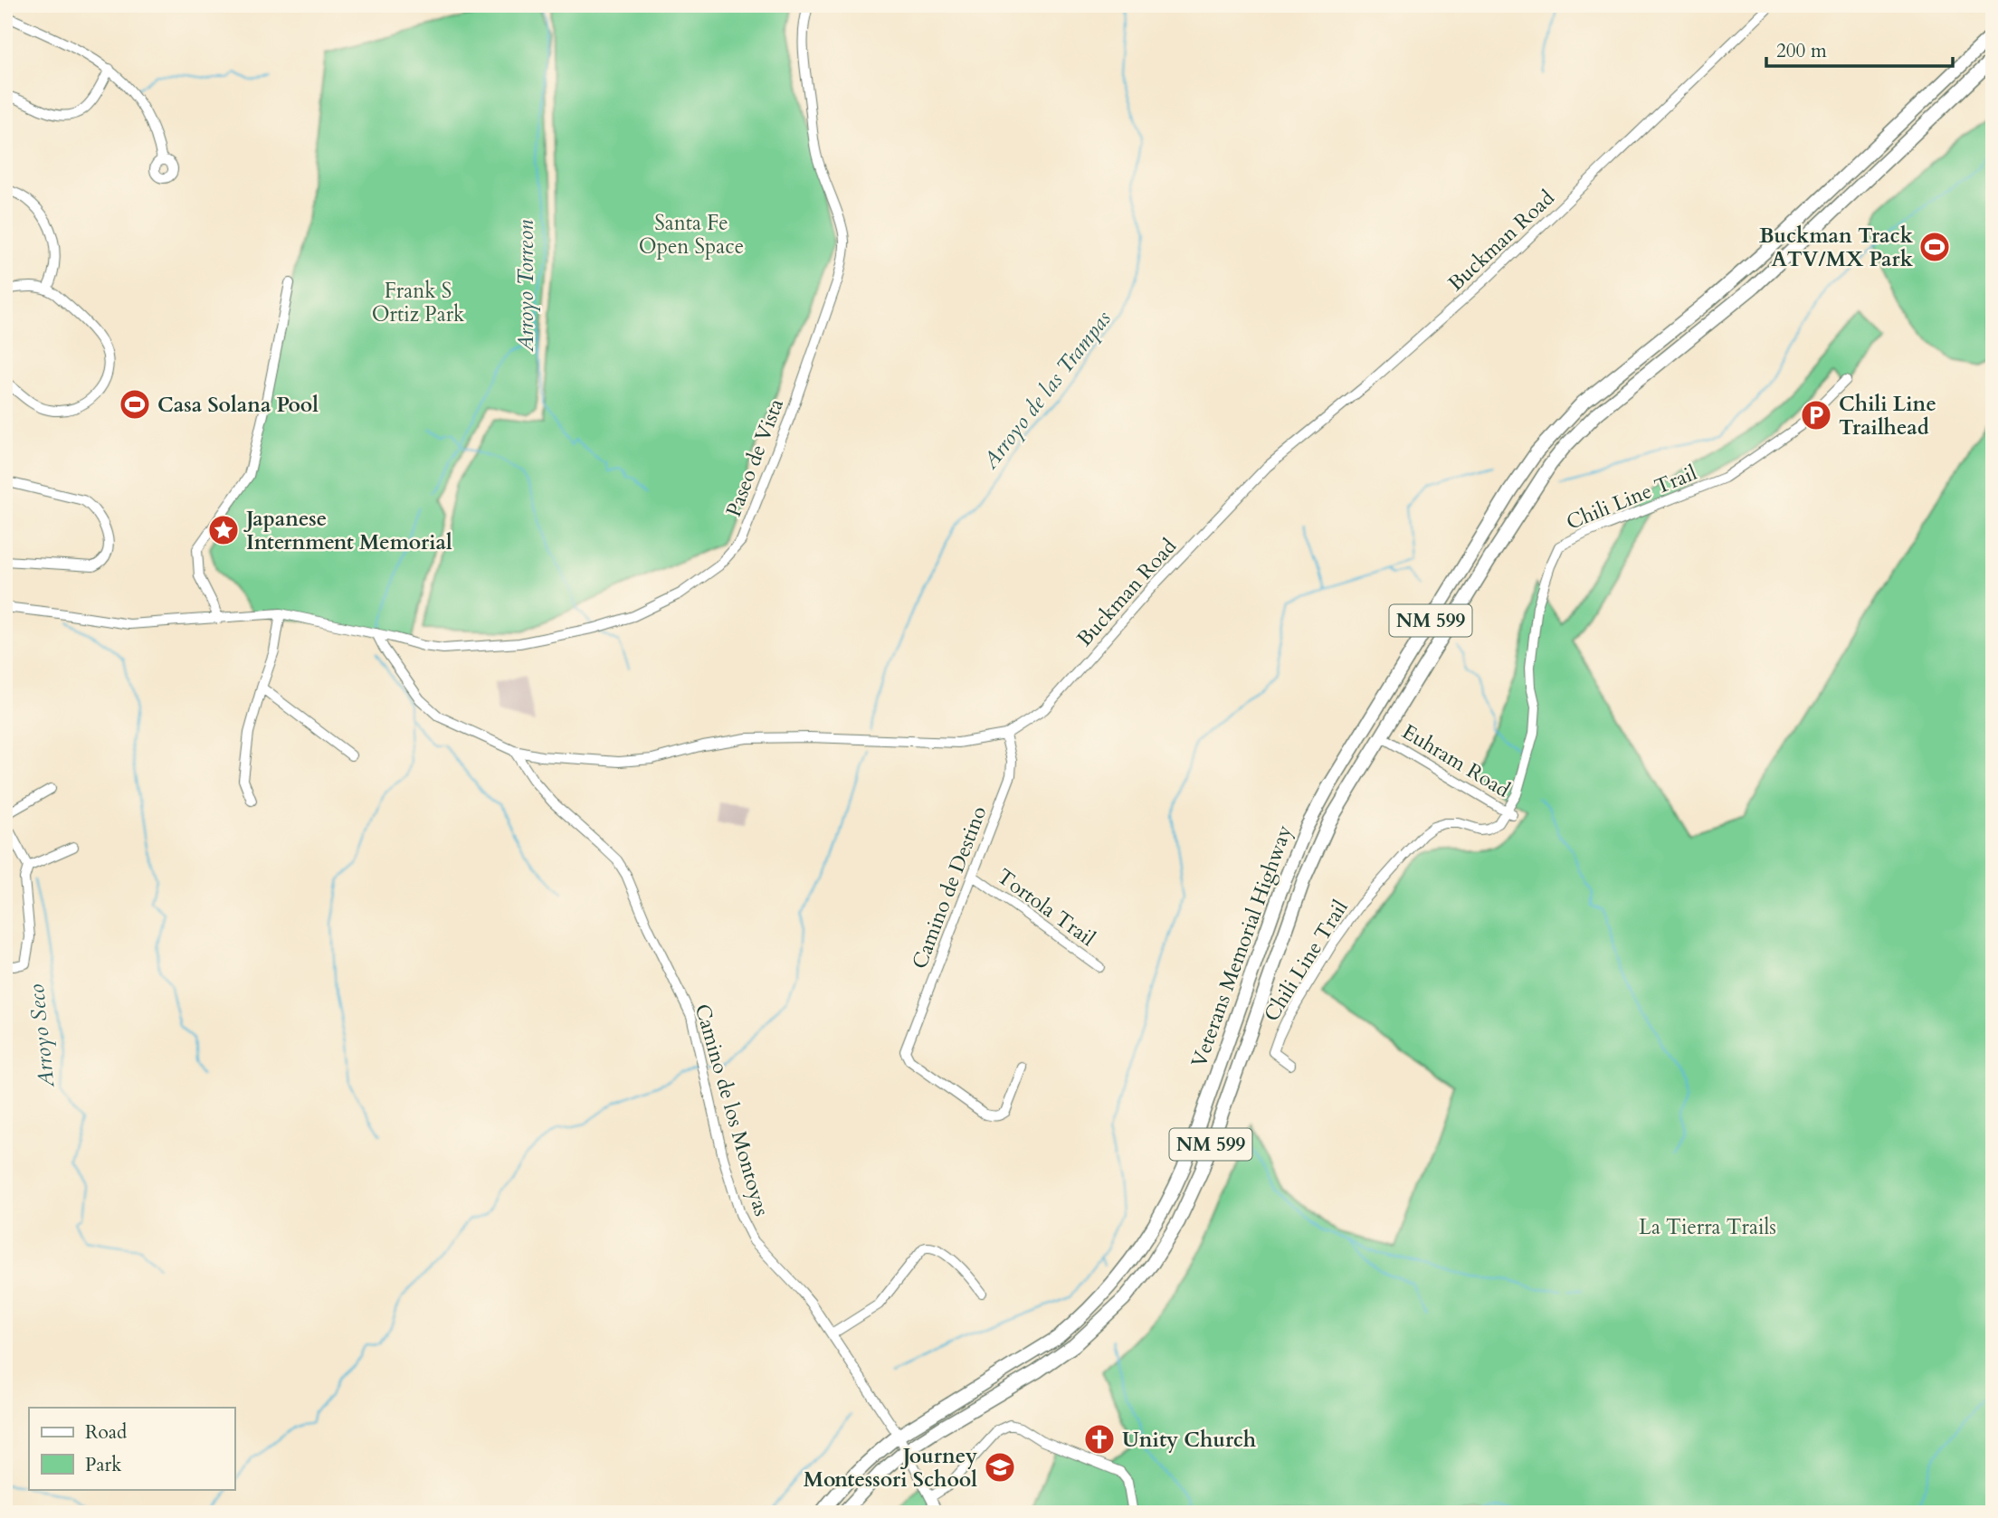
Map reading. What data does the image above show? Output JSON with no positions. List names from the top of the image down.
{
  "streets": {
    "highway": ["NM 599", "Veterans Memorial Highway"],
    "street": [
      "Buckman Road",
      "Paseo de Vista",
      "Chili Line Trail",
      "Euhram Road",
      "Camino de Destino",
      "Tortola Trail",
      "Camino de los Montoyas"
    ]
  },
  "crossings": [
    ["Buckman Road", "Paseo de Vista"],
    ["Buckman Road", "Camino de Destino"],
    ["Buckman Road", "Camino de los Montoyas"],
    ["Chili Line Trail", "Euhram Road"],
    ["Euhram Road", "Veterans Memorial Highway"],
    ["Camino de Destino", "Tortola Trail"],
    ["Veterans Memorial Highway", "Camino de los Montoyas"]
  ],
  "water": ["Arroyo Torreon", "Arroyo de las Trampas", "Arroyo Seco"],
  "parks": ["Santa Fe Open Space", "Frank S Ortiz Park", "La Tierra Trails"],
  "places": {
    "sports": ["Buckman Track ATV/MX Park", "Casa Solana Pool"],
    "parking": ["Chili Line Trailhead"],
    "place": ["Japanese Internment Memorial"],
    "church": ["Unity Church"],
    "school or university": ["Journey Montessori School"]
  },
  "legend": ["Road", "Park"],
  "scale_bar": "200 m"
}
